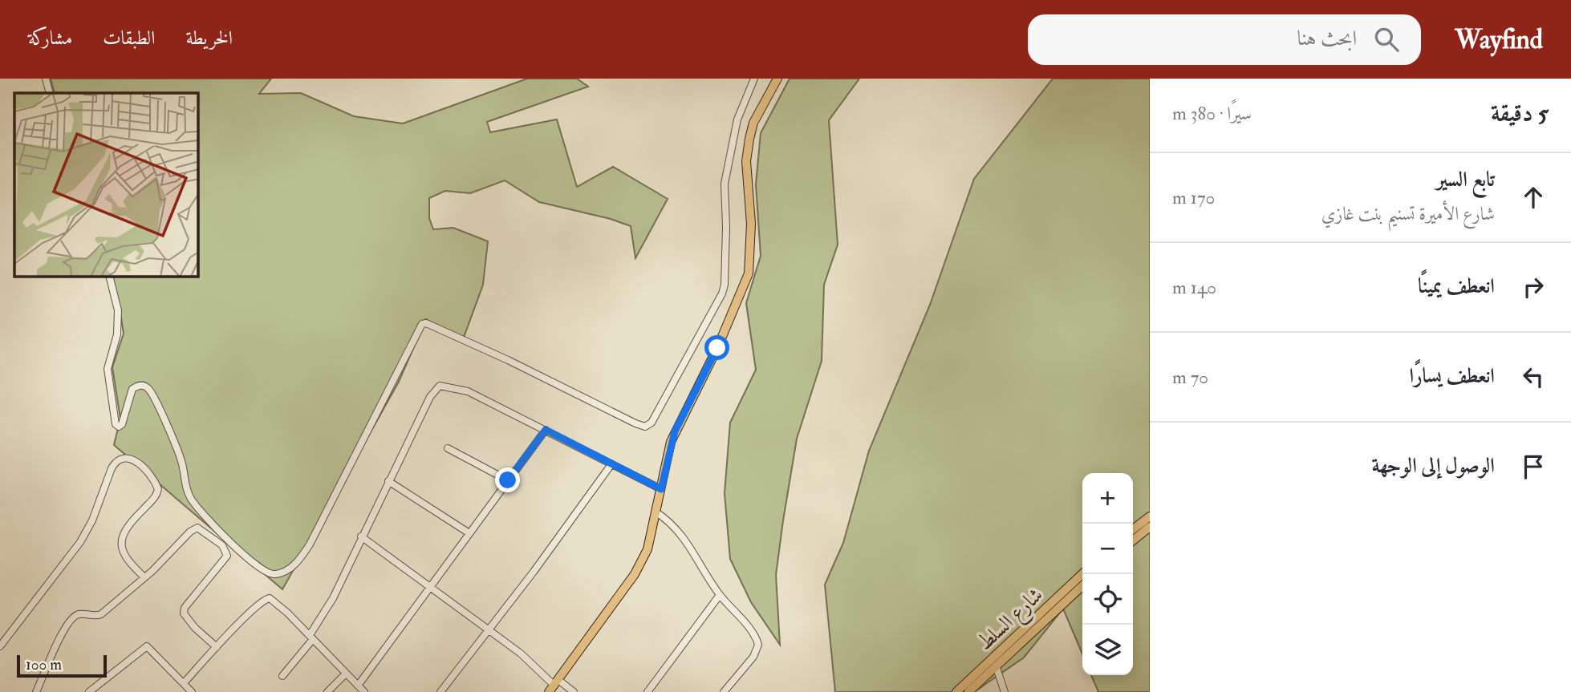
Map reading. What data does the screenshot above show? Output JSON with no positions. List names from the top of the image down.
{
  "streets": {
    "main road": ["شارع السلط"]
  },
  "scale_bar": "100 m",
  "page": {
    "header": "Wayfind",
    "search": "ابحث هنا",
    "nav": ["الخريطة", "الطبقات", "مشاركة"],
    "heading": ["5 دقيقة", "سيرًا · 380 m"],
    "list": [
      ["تابع السير", "شارع الأميرة تسنيم بنت غازي", "170 m"],
      ["انعطف يمينًا", "140 m"],
      ["انعطف يسارًا", "70 m"],
      "الوصول إلى الوجهة"
    ],
    "map_buttons": ["+", "−"],
    "scale": "100 m"
  }
}
